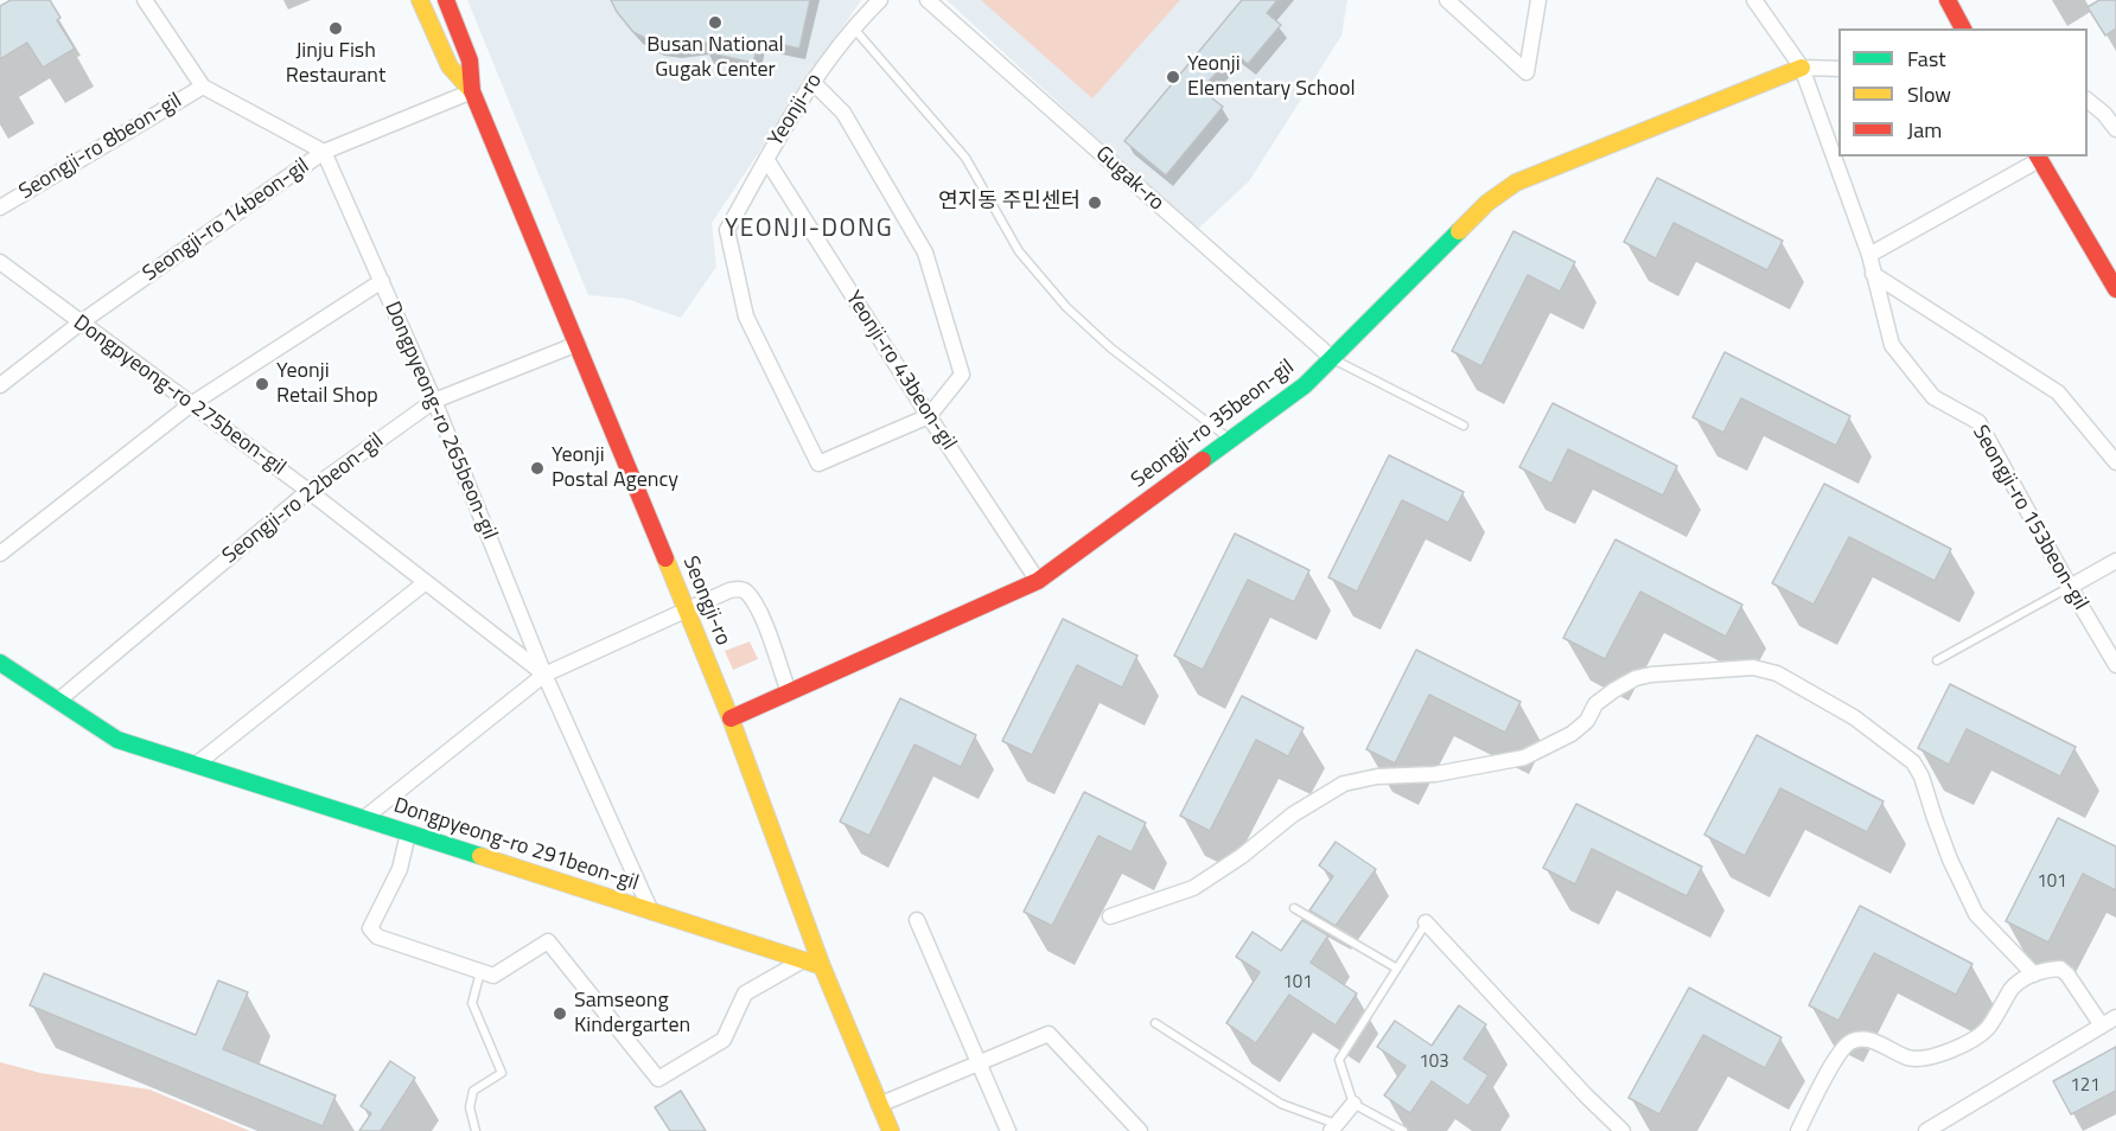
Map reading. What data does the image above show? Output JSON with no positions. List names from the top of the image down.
{
  "streets": {
    "main road": ["Seongji-ro 35beon-gil", "Seongji-ro", "Dongpyeong-ro 291beon-gil"],
    "street": [
      "Yeonji-ro",
      "Seongji-ro 8beon-gil",
      "Gugak-ro",
      "Seongji-ro 14beon-gil",
      "Yeonji-ro 43beon-gil",
      "Dongpyeong-ro 275beon-gil",
      "Dongpyeong-ro 265beon-gil",
      "Seongji-ro 22beon-gil",
      "Seongji-ro 153beon-gil"
    ]
  },
  "crossings": [
    ["Yeonji-ro", "Yeonji-ro 43beon-gil"],
    ["Gugak-ro", "Seongji-ro 35beon-gil"],
    ["Seongji-ro 14beon-gil", "Dongpyeong-ro 275beon-gil"],
    ["Seongji-ro 14beon-gil", "Dongpyeong-ro 265beon-gil"],
    ["Seongji-ro 14beon-gil", "Seongji-ro"],
    ["Yeonji-ro 43beon-gil", "Seongji-ro 35beon-gil"],
    ["Dongpyeong-ro 275beon-gil", "Dongpyeong-ro 265beon-gil"],
    ["Dongpyeong-ro 275beon-gil", "Seongji-ro 22beon-gil"],
    ["Dongpyeong-ro 265beon-gil", "Seongji-ro 22beon-gil"],
    ["Dongpyeong-ro 265beon-gil", "Dongpyeong-ro 291beon-gil"],
    ["Seongji-ro 35beon-gil", "Seongji-ro 153beon-gil"],
    ["Seongji-ro 35beon-gil", "Seongji-ro"],
    ["Seongji-ro 22beon-gil", "Seongji-ro"],
    ["Seongji-ro 22beon-gil", "Dongpyeong-ro 291beon-gil"],
    ["Seongji-ro", "Dongpyeong-ro 291beon-gil"]
  ],
  "districts": ["YEONJI-DONG"],
  "places": [
    "Busan National Gugak Center",
    "Jinju Fish Restaurant",
    "Yeonji Elementary School",
    "연지동 주민센터",
    "Yeonji Retail Shop",
    "Yeonji Postal Agency",
    "Samseong Kindergarten"
  ],
  "house_numbers": [
    "101",
    "101",
    "103",
    "121"
  ],
  "legend": ["Fast", "Slow", "Jam"]
}
